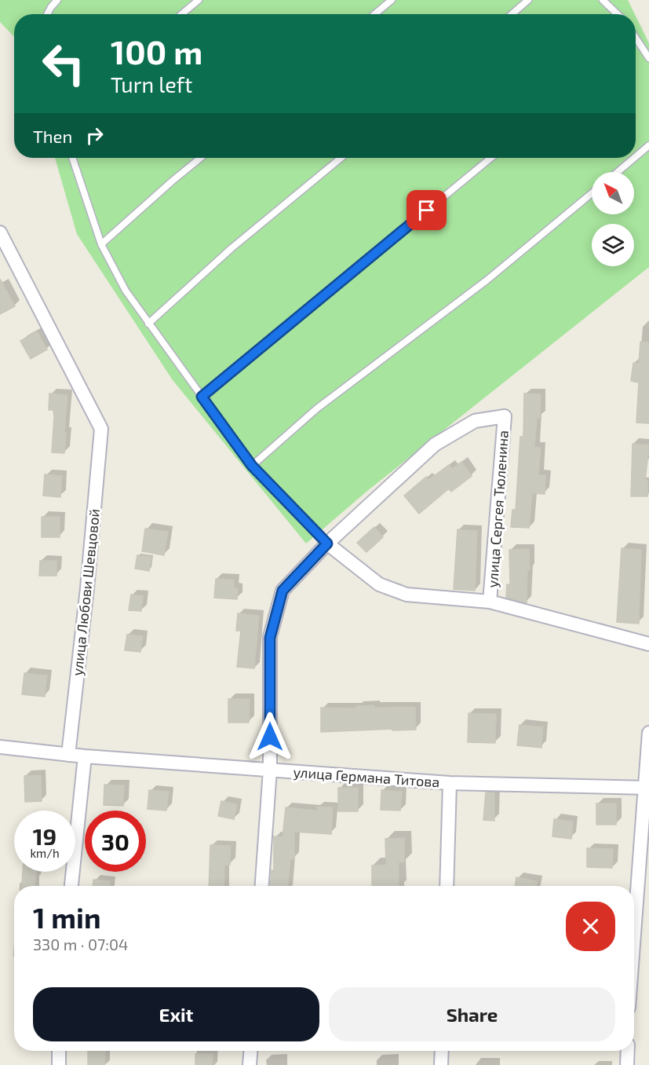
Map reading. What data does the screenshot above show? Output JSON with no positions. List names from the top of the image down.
{
  "streets": {
    "street": ["улица Сергея Тюленина", "улица Любови Шевцовой", "улица Германа Титова"]
  },
  "crossings": [
    ["улица Любови Шевцовой", "улица Германа Титова"]
  ],
  "north": "top left",
  "page": {
    "turn": ["100 m", "Turn left"],
    "then": "Then",
    "speed": "19 km/h",
    "limit": "30",
    "heading": ["1 min", "330 m · 07:04"],
    "buttons": ["Exit", "Share"]
  }
}
